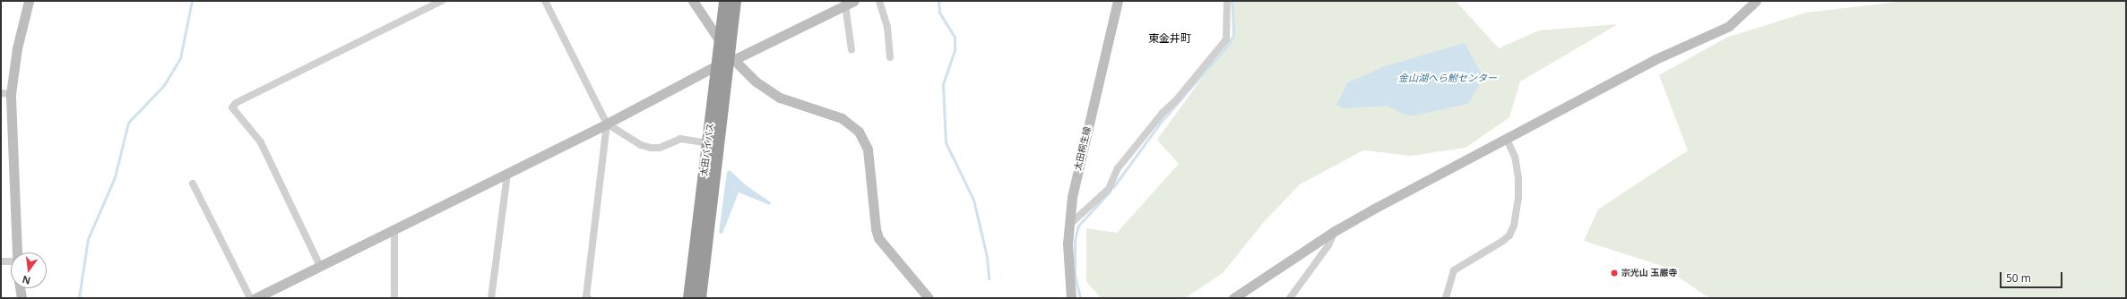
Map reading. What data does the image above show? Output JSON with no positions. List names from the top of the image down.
{
  "streets": {
    "highway": ["太田バイパス"],
    "street": ["太田桐生線"]
  },
  "districts": ["東金井町"],
  "water": ["金山湖へら鮒センター"],
  "places": ["宗光山 玉巌寺"],
  "scale_bar": "50 m",
  "north": "bottom"
}
